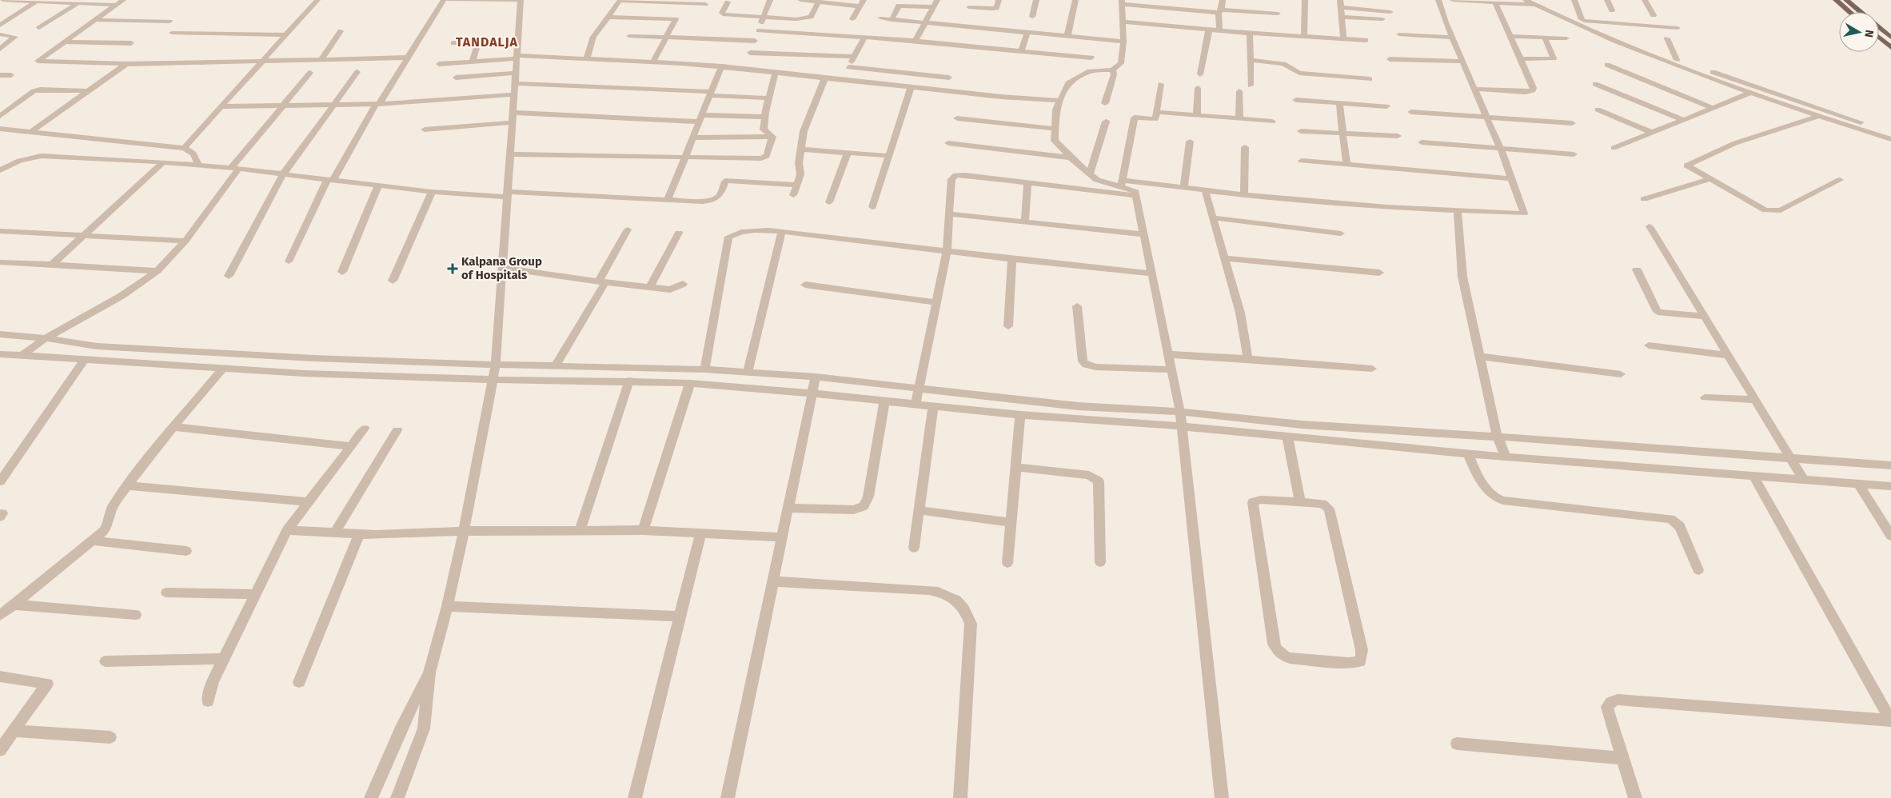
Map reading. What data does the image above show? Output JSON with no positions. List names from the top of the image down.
{
  "districts": ["TANDALJA"],
  "places": {
    "health": ["Kalpana Group of Hospitals"]
  },
  "north": "right"
}
